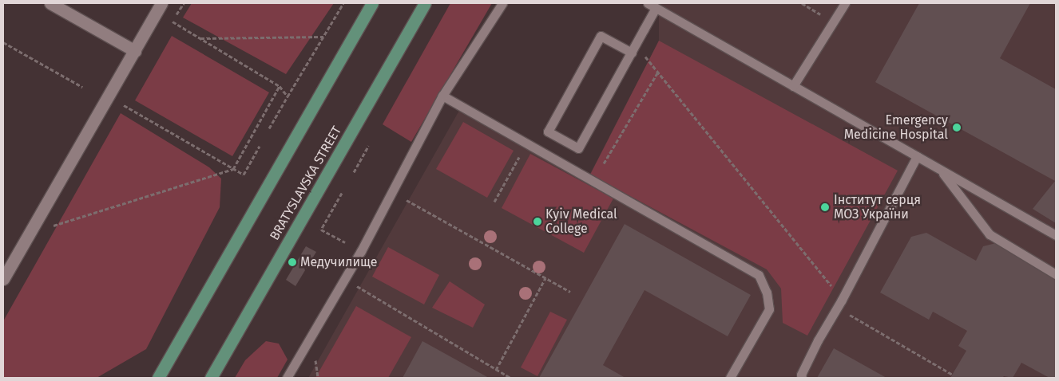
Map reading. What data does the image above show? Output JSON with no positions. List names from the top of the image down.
{
  "streets": {
    "main road": ["BRATYSLAVSKA STREET"]
  },
  "places": [
    "Emergency Medicine Hospital",
    "Інститут серця МОЗ України",
    "Kyiv Medical College",
    "Медучилище"
  ]
}
